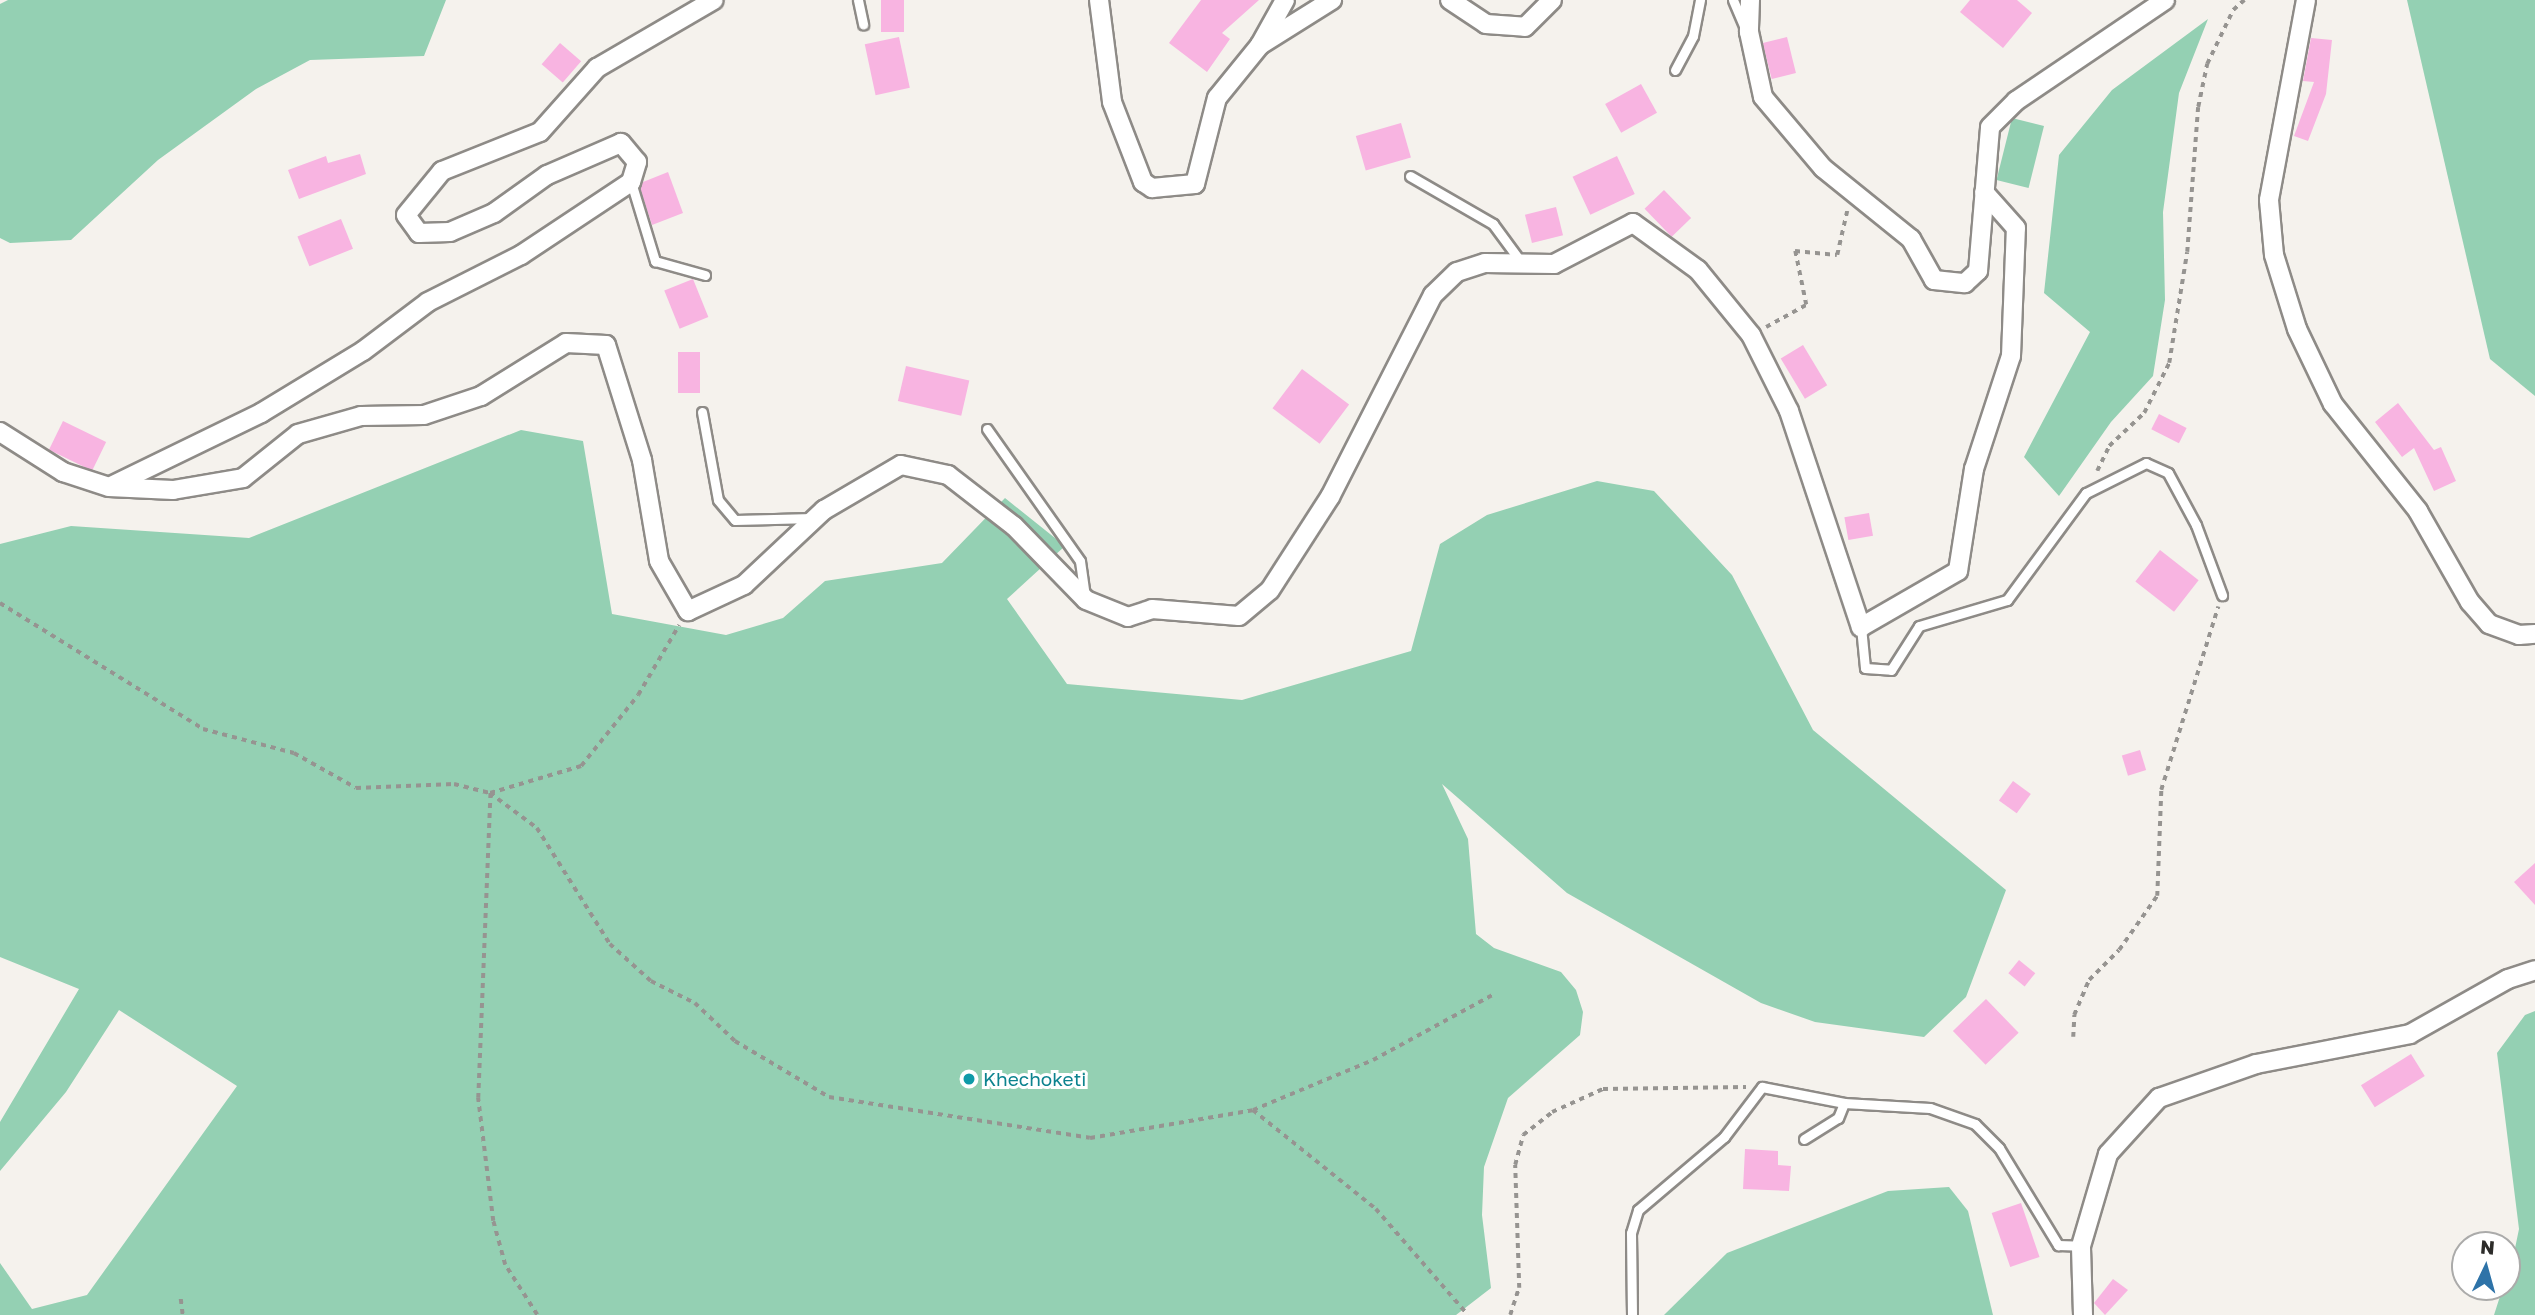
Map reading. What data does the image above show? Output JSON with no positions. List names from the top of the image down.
{
  "places": ["Khechoketi"],
  "north": "top"
}
